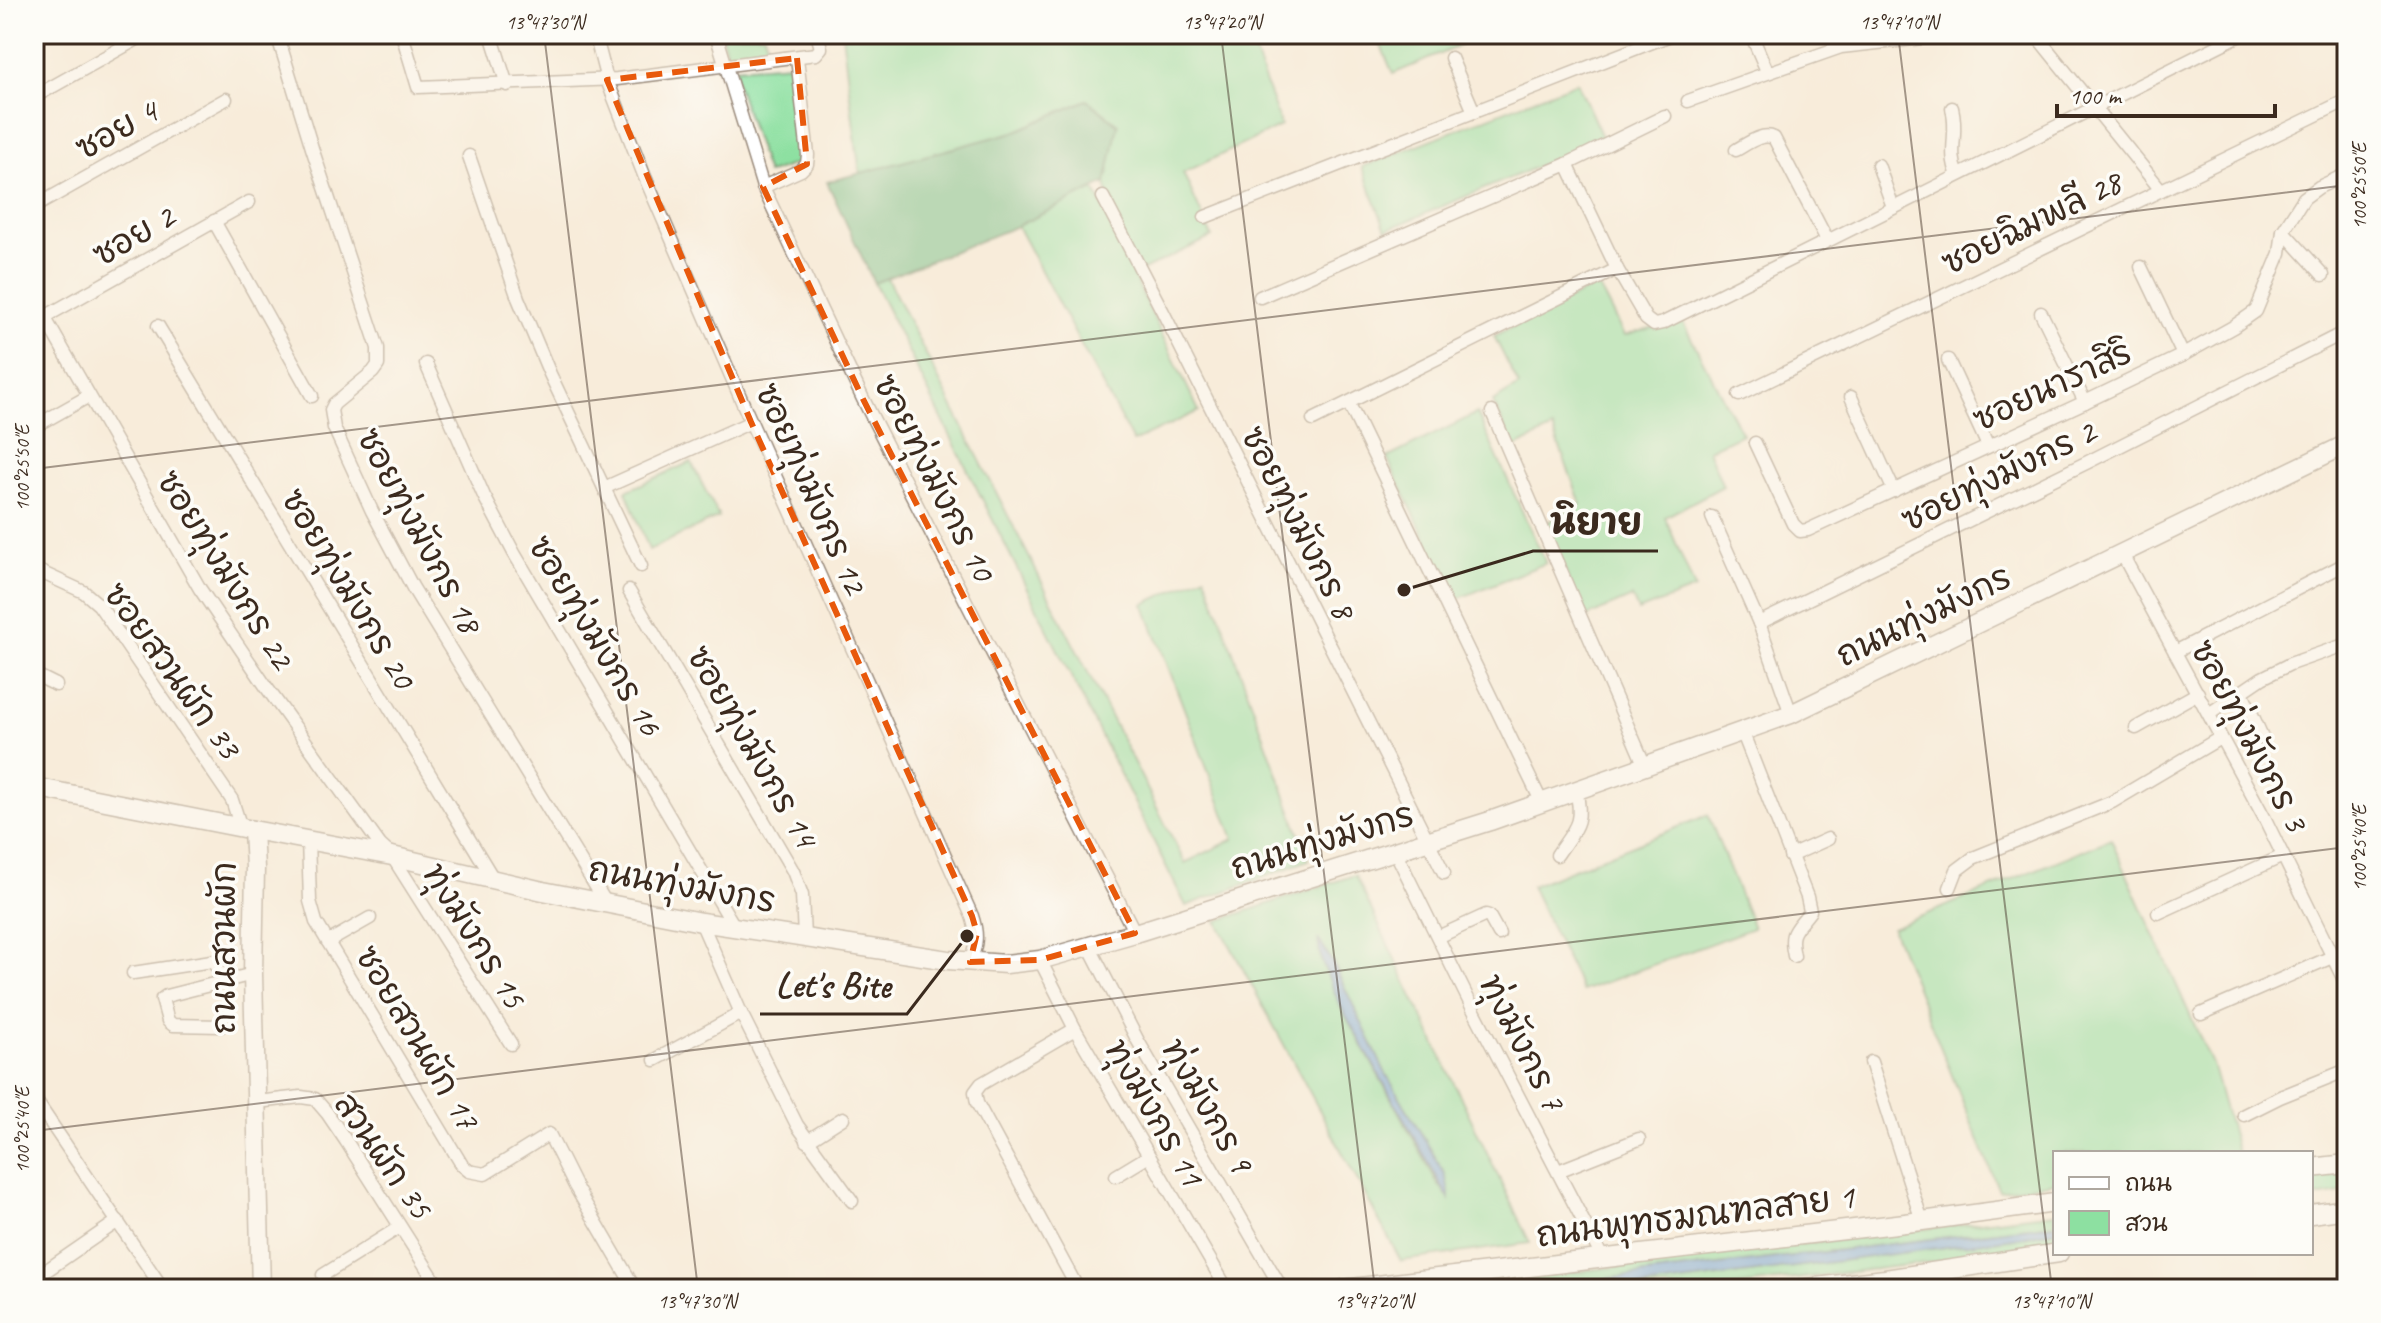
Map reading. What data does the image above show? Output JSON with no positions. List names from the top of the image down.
{
  "streets": {
    "street": [
      "ซอย 4",
      "ซอยฉิมพลี 28",
      "ซอย 2",
      "ซอยนาราสิริ",
      "ซอยทุ่งมังกร 2",
      "ซอยทุ่งมังกร 10",
      "ซอยทุ่งมังกร 12",
      "ซอยทุ่งมังกร 8",
      "ซอยทุ่งมังกร 18",
      "ซอยทุ่งมังกร 22",
      "ซอยทุ่งมังกร 20",
      "ถนนทุ่งมังกร",
      "ซอยทุ่งมังกร 16",
      "ซอยสวนผัก 33",
      "ซอยทุ่งมังกร 3",
      "ซอยทุ่งมังกร 14",
      "ทุ่งมังกร 15",
      "ถนนสวนผัก",
      "ซอยสวนผัก 17",
      "ทุ่งมังกร 7",
      "ทุ่งมังกร 9",
      "ทุ่งมังกร 11",
      "สวนผัก 35",
      "ถนนพุทธมณฑลสาย 1"
    ]
  },
  "crossings": [
    ["ซอย 2", "ซอยทุ่งมังกร 22"],
    ["ซอยทุ่งมังกร 10", "ถนนทุ่งมังกร"],
    ["ซอยทุ่งมังกร 12", "ถนนทุ่งมังกร"],
    ["ซอยทุ่งมังกร 8", "ถนนทุ่งมังกร"],
    ["ซอยทุ่งมังกร 18", "ถนนทุ่งมังกร"],
    ["ซอยทุ่งมังกร 22", "ถนนทุ่งมังกร"],
    ["ซอยทุ่งมังกร 22", "ทุ่งมังกร 15"],
    ["ซอยทุ่งมังกร 20", "ถนนทุ่งมังกร"],
    ["ถนนทุ่งมังกร", "ซอยทุ่งมังกร 16"],
    ["ถนนทุ่งมังกร", "ซอยสวนผัก 33"],
    ["ถนนทุ่งมังกร", "ซอยทุ่งมังกร 3"],
    ["ถนนทุ่งมังกร", "ซอยทุ่งมังกร 14"],
    ["ถนนทุ่งมังกร", "ทุ่งมังกร 15"],
    ["ถนนทุ่งมังกร", "ถนนสวนผัก"],
    ["ถนนทุ่งมังกร", "ซอยสวนผัก 17"],
    ["ถนนทุ่งมังกร", "ทุ่งมังกร 7"],
    ["ถนนทุ่งมังกร", "ทุ่งมังกร 9"],
    ["ถนนทุ่งมังกร", "ทุ่งมังกร 11"],
    ["ซอยสวนผัก 33", "ถนนสวนผัก"],
    ["ถนนสวนผัก", "สวนผัก 35"],
    ["ทุ่งมังกร 7", "ถนนพุทธมณฑลสาย 1"]
  ],
  "places": ["นิยาย", "Let's Bite"],
  "legend": ["ถนน", "สวน"],
  "scale_bar": "100 m",
  "coordinates": [
    "13°47'30\"N",
    "13°47'20\"N",
    "13°47'10\"N",
    "100°25'50\"E",
    "100°25'40\"E"
  ]
}
